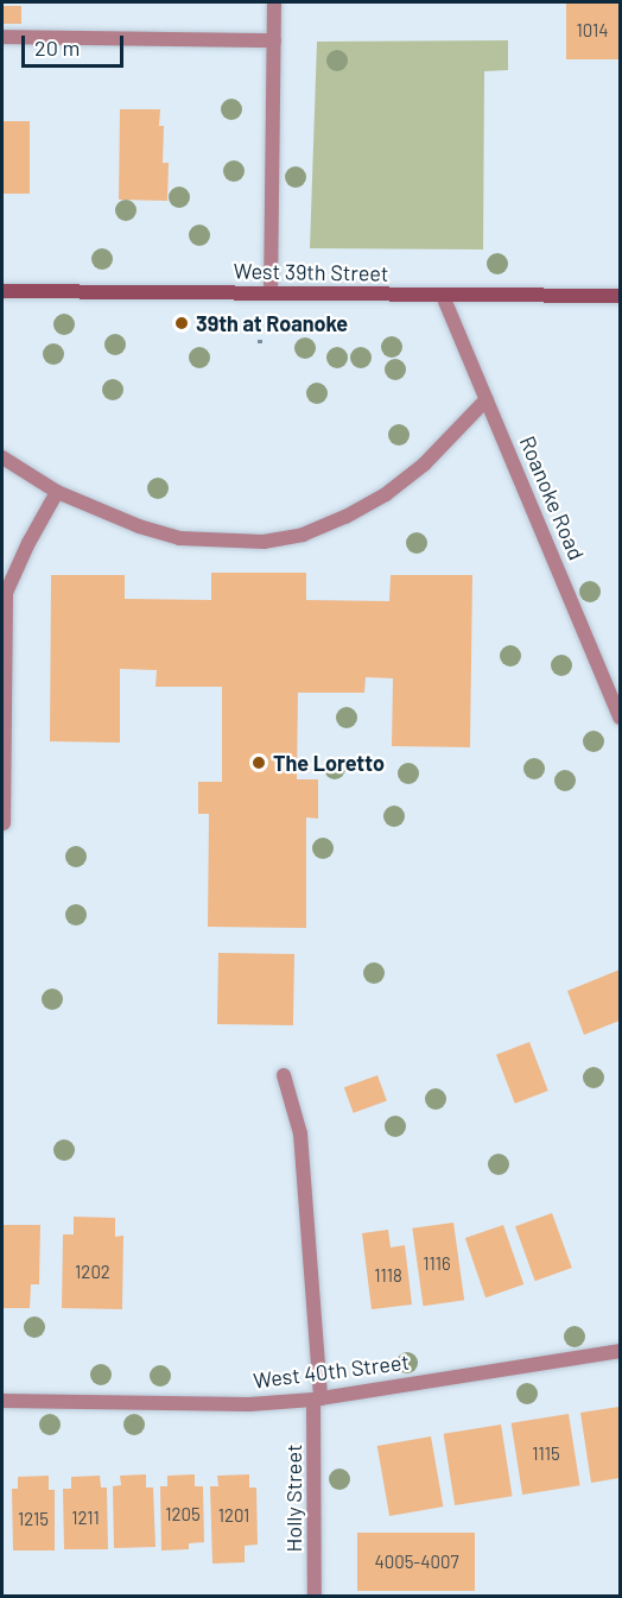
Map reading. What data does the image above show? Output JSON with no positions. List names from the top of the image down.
{
  "streets": {
    "main road": ["West 39th Street"],
    "street": ["Roanoke Road", "West 40th Street", "Holly Street"]
  },
  "crossings": [
    ["West 39th Street", "Roanoke Road"],
    ["West 40th Street", "Holly Street"]
  ],
  "places": ["39th at Roanoke", "The Loretto"],
  "house_numbers": [
    "1014",
    "1116",
    "1202",
    "1118",
    "1115",
    "1205",
    "1201",
    "1211",
    "1215",
    "4005-4007"
  ],
  "scale_bar": "20 m"
}
